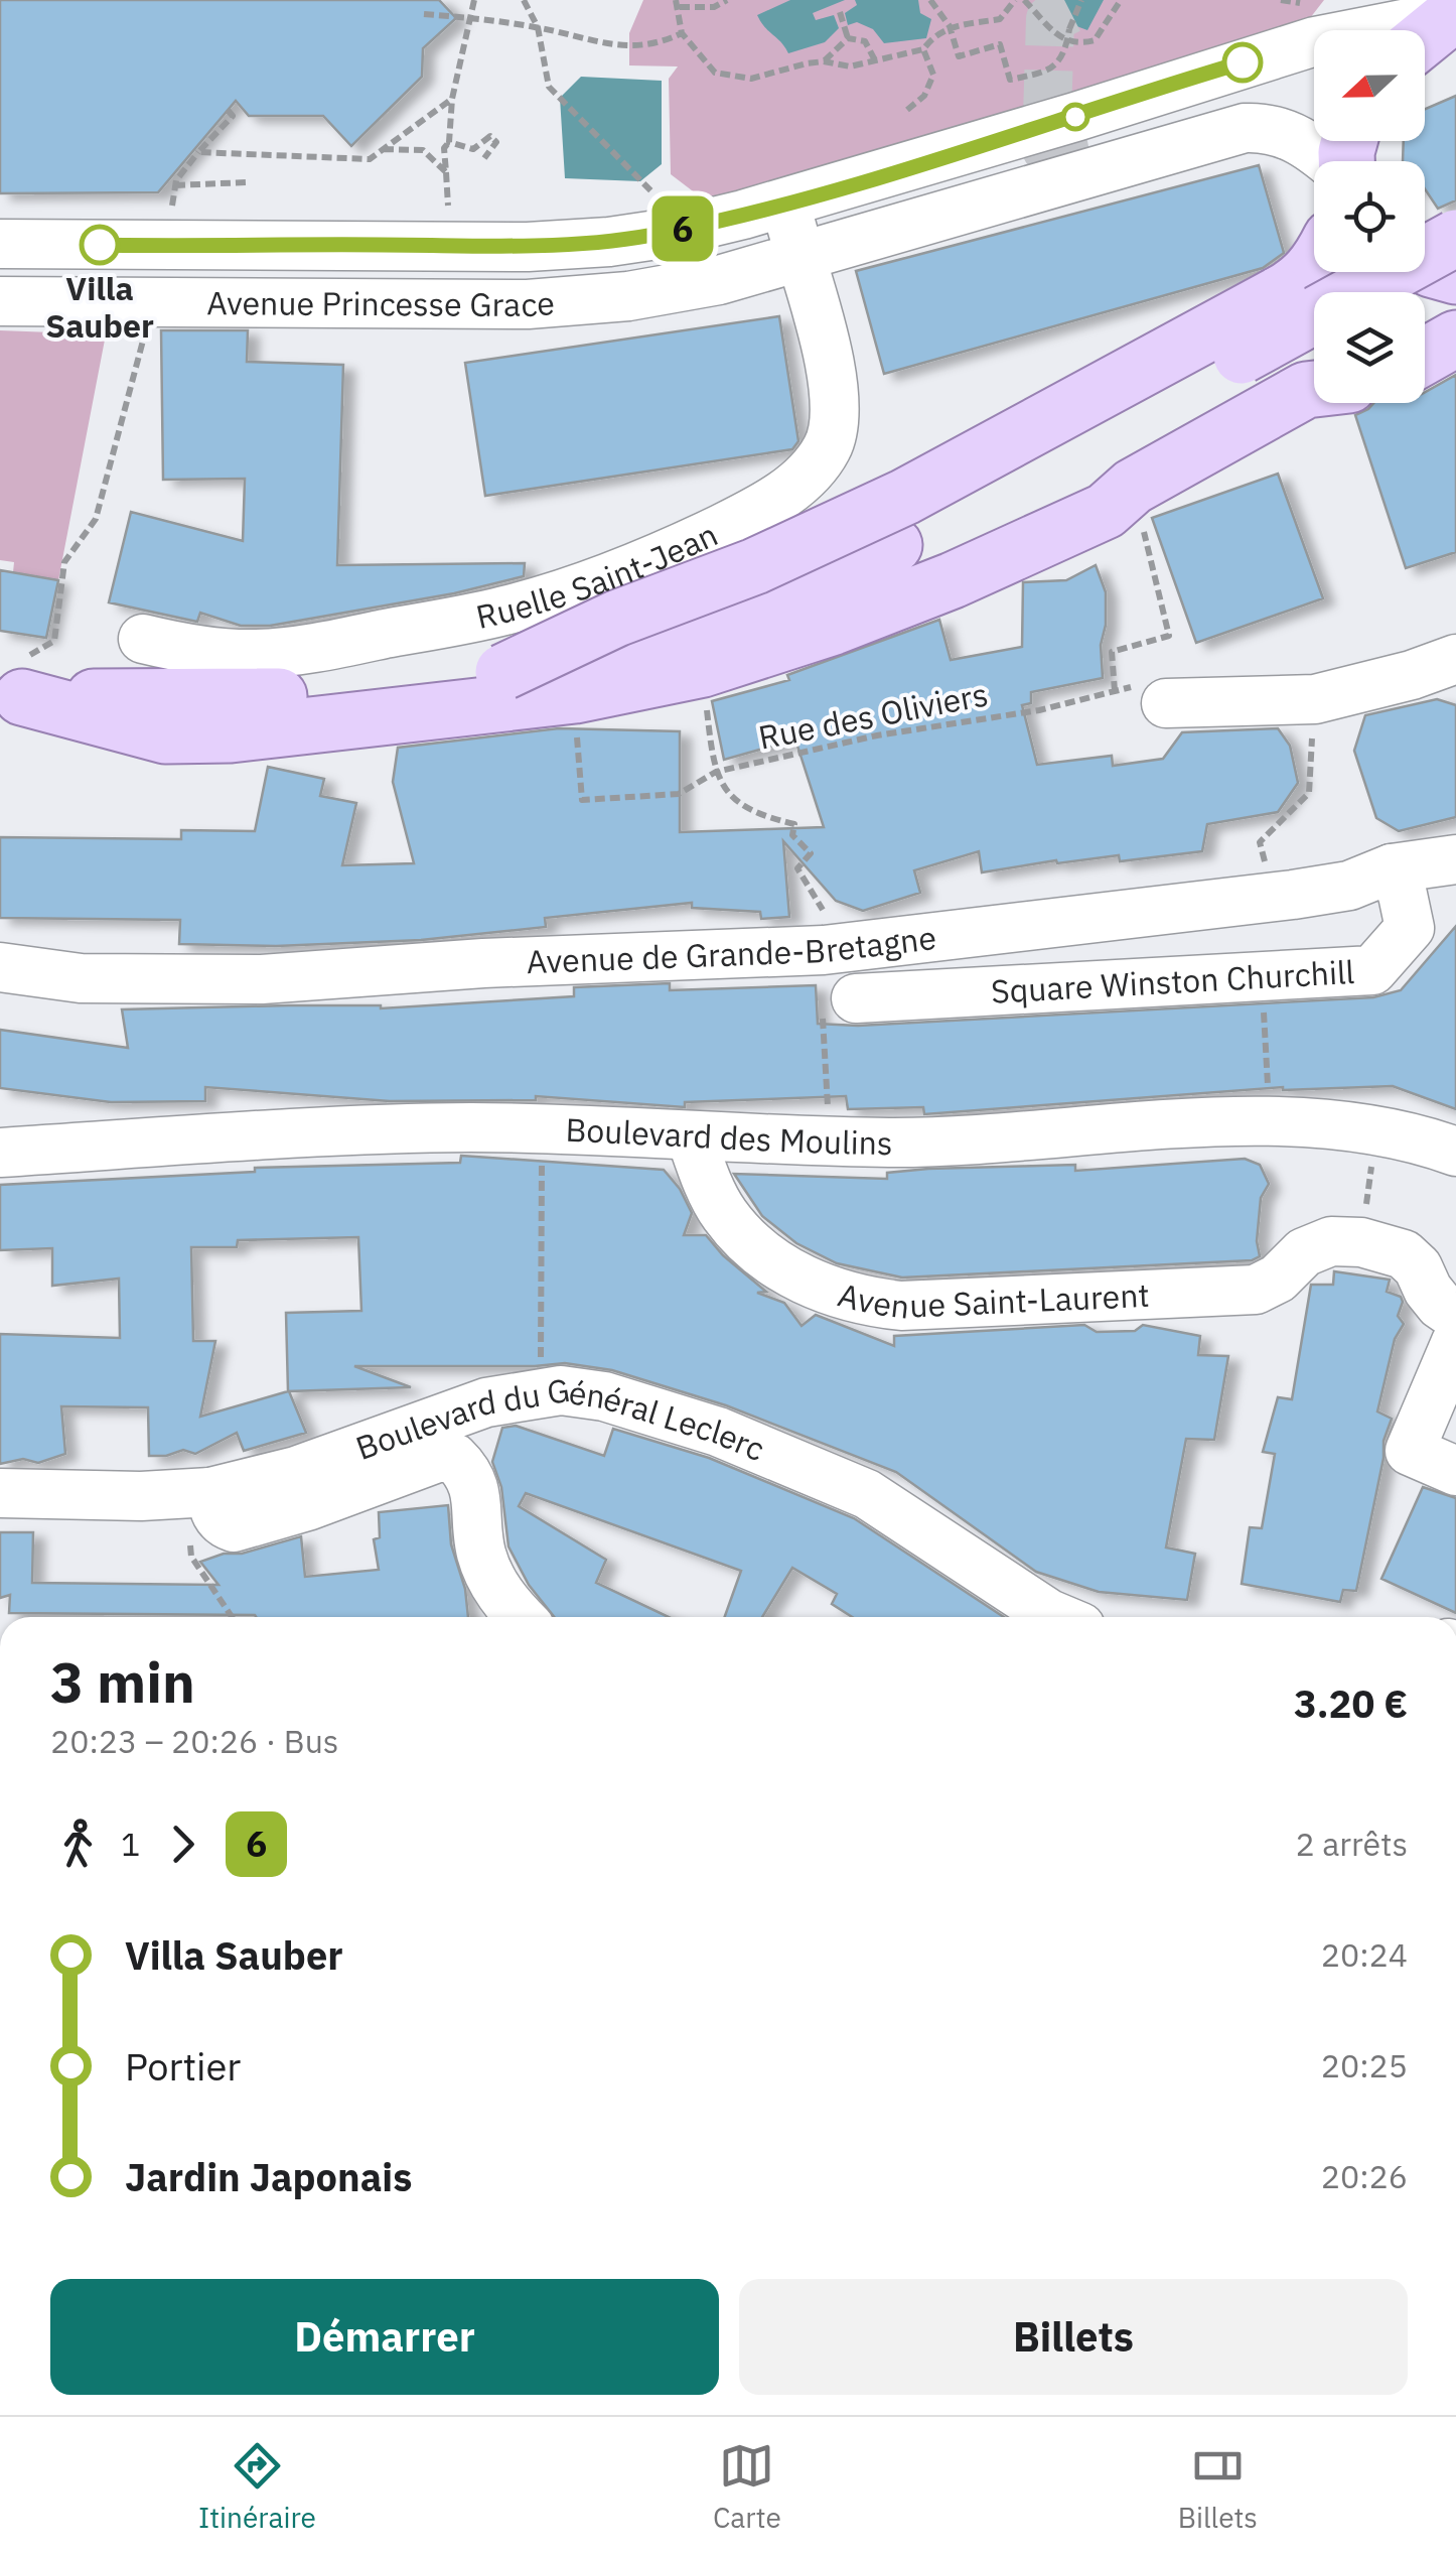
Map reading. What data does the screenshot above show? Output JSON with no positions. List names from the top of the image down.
{
  "streets": {
    "street": [
      "Avenue Princesse Grace",
      "Ruelle Saint-Jean",
      "Avenue de Grande-Bretagne",
      "Square Winston Churchill",
      "Boulevard des Moulins",
      "Avenue Saint-Laurent",
      "Boulevard du Général Leclerc"
    ],
    "path": ["Rue des Oliviers"]
  },
  "crossings": [
    ["Avenue Princesse Grace", "Ruelle Saint-Jean"],
    ["Avenue de Grande-Bretagne", "Square Winston Churchill"],
    ["Boulevard des Moulins", "Avenue Saint-Laurent"]
  ],
  "places": ["Villa Sauber"],
  "lines": ["bus line 6"],
  "north": "left",
  "page": {
    "on_map": "6",
    "heading": ["3 min", "20:23 – 20:26 · Bus", "3.20 €"],
    "legs": ["1", "6", "2 arrêts"],
    "list": [
      {
        "name": "Villa Sauber",
        "value": "20:24"
      },
      {
        "name": "Portier",
        "value": "20:25"
      },
      {
        "name": "Jardin Japonais",
        "value": "20:26"
      }
    ],
    "buttons": ["Démarrer", "Billets"],
    "tabs": ["Itinéraire", "Carte", "Billets"]
  }
}
